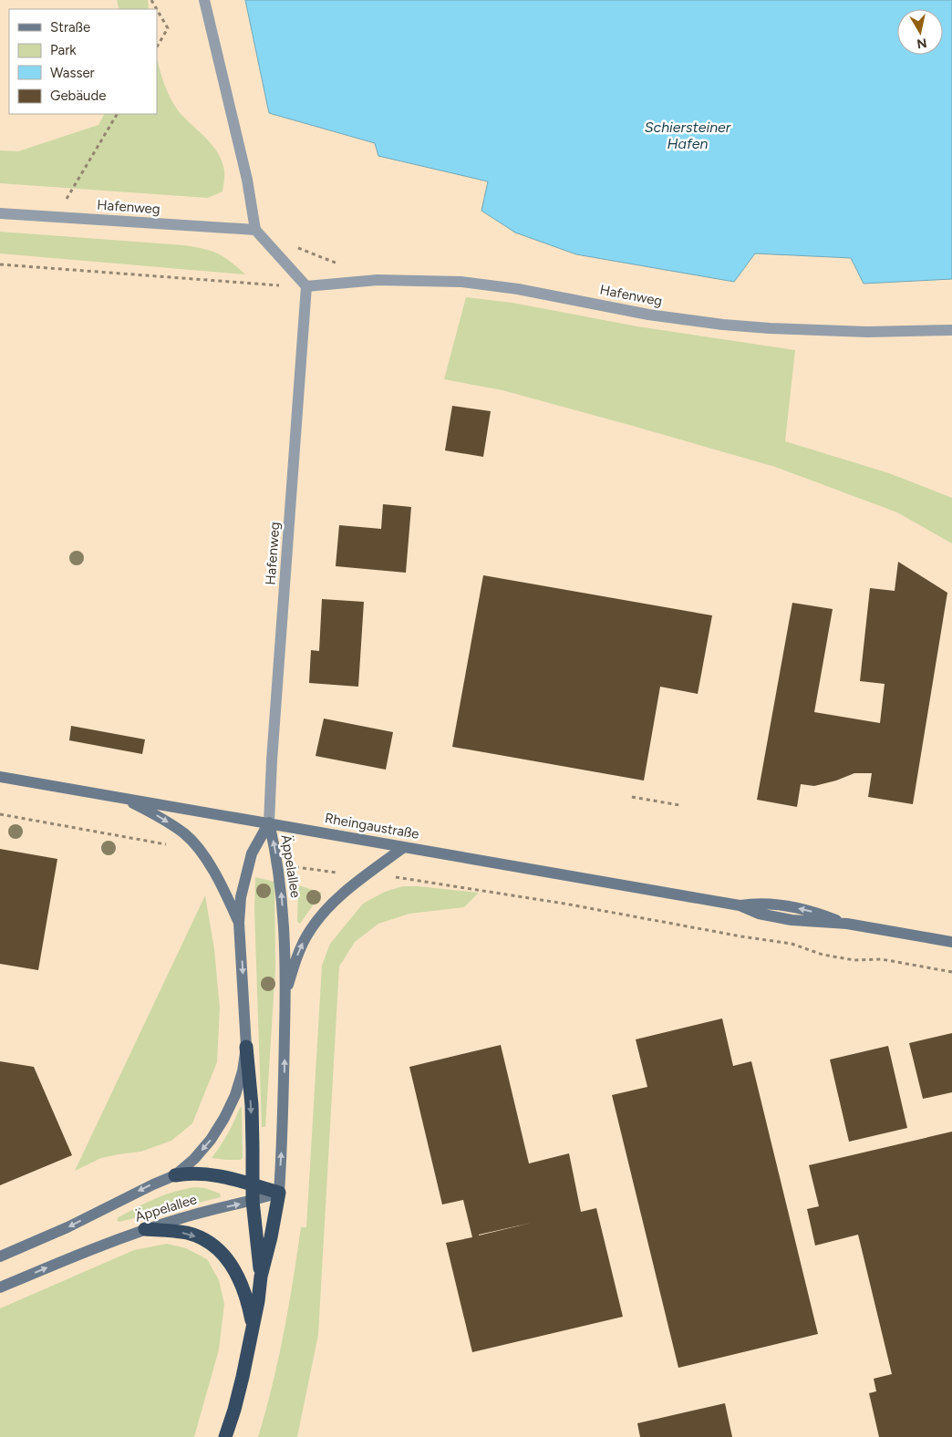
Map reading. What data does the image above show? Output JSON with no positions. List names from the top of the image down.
{
  "streets": {
    "main road": ["Rheingaustraße", "Äppelallee"],
    "street": ["Hafenweg"]
  },
  "crossings": [
    ["Hafenweg", "Rheingaustraße"],
    ["Hafenweg", "Äppelallee"],
    ["Rheingaustraße", "Äppelallee"]
  ],
  "water": ["Schiersteiner Hafen"],
  "legend": [
    "Straße",
    "Park",
    "Wasser",
    "Gebäude"
  ],
  "north": "bottom"
}
